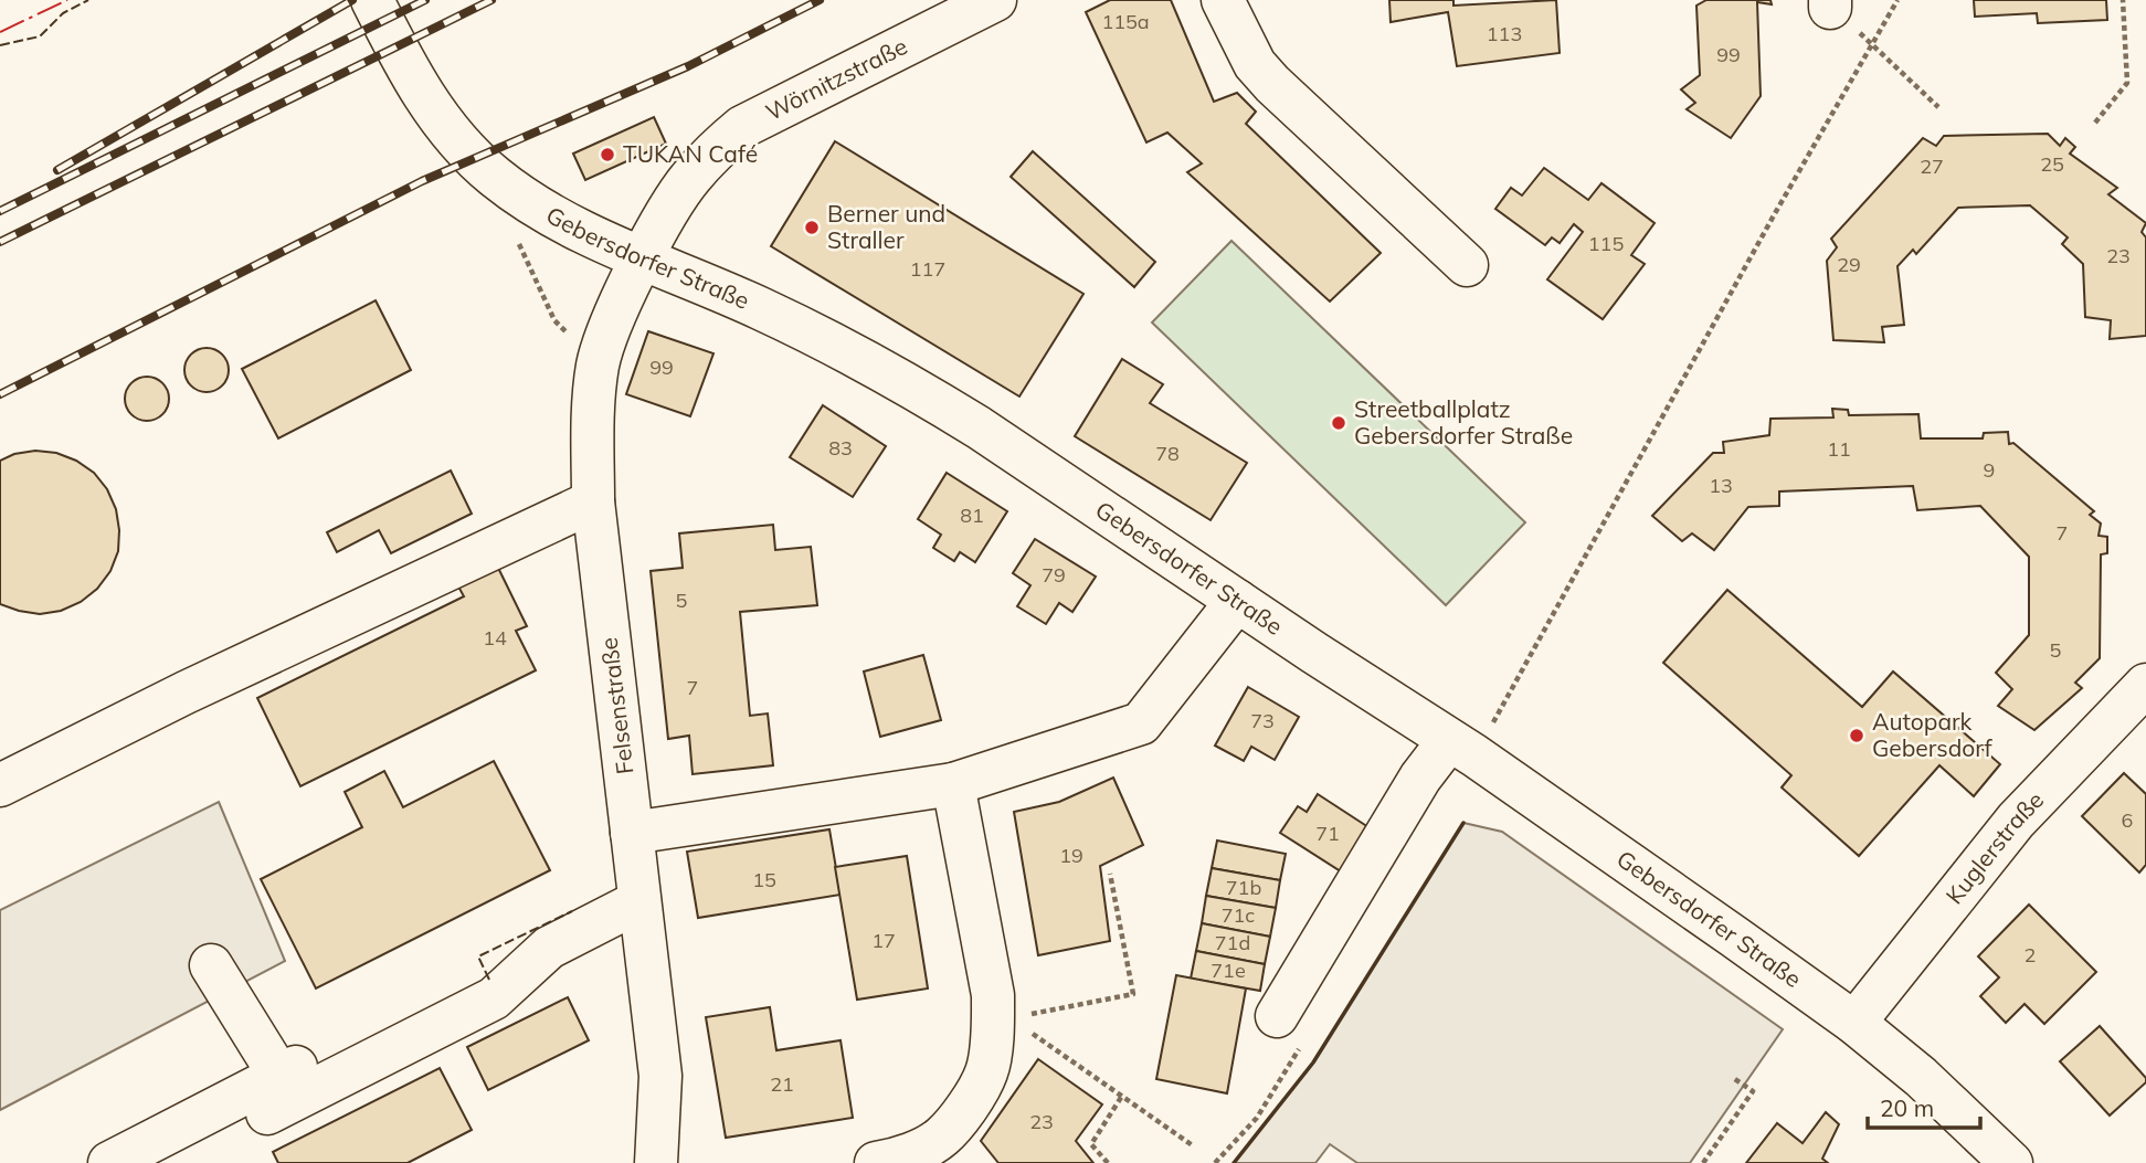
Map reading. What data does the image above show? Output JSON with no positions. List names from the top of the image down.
{
  "streets": {
    "main road": [
      "Wörnitzstraße",
      "Gebersdorfer Straße",
      "Felsenstraße",
      "Kuglerstraße"
    ]
  },
  "crossings": [
    ["Wörnitzstraße", "Gebersdorfer Straße"],
    ["Wörnitzstraße", "Felsenstraße"],
    ["Gebersdorfer Straße", "Felsenstraße"],
    ["Gebersdorfer Straße", "Kuglerstraße"]
  ],
  "places": [
    "TUKAN Café",
    "Berner und Straller",
    "Streetballplatz Gebersdorfer Straße",
    "Autopark Gebersdorf"
  ],
  "house_numbers": [
    "115a",
    "113",
    "99",
    "25",
    "27",
    "115",
    "23",
    "29",
    "117",
    "99",
    "83",
    "11",
    "78",
    "9",
    "13",
    "81",
    "7",
    "79",
    "5",
    "14",
    "5",
    "7",
    "73",
    "6",
    "71",
    "19",
    "15",
    "71b",
    "71c",
    "17",
    "71d",
    "2",
    "71e",
    "21",
    "23"
  ],
  "scale_bar": "20 m"
}
